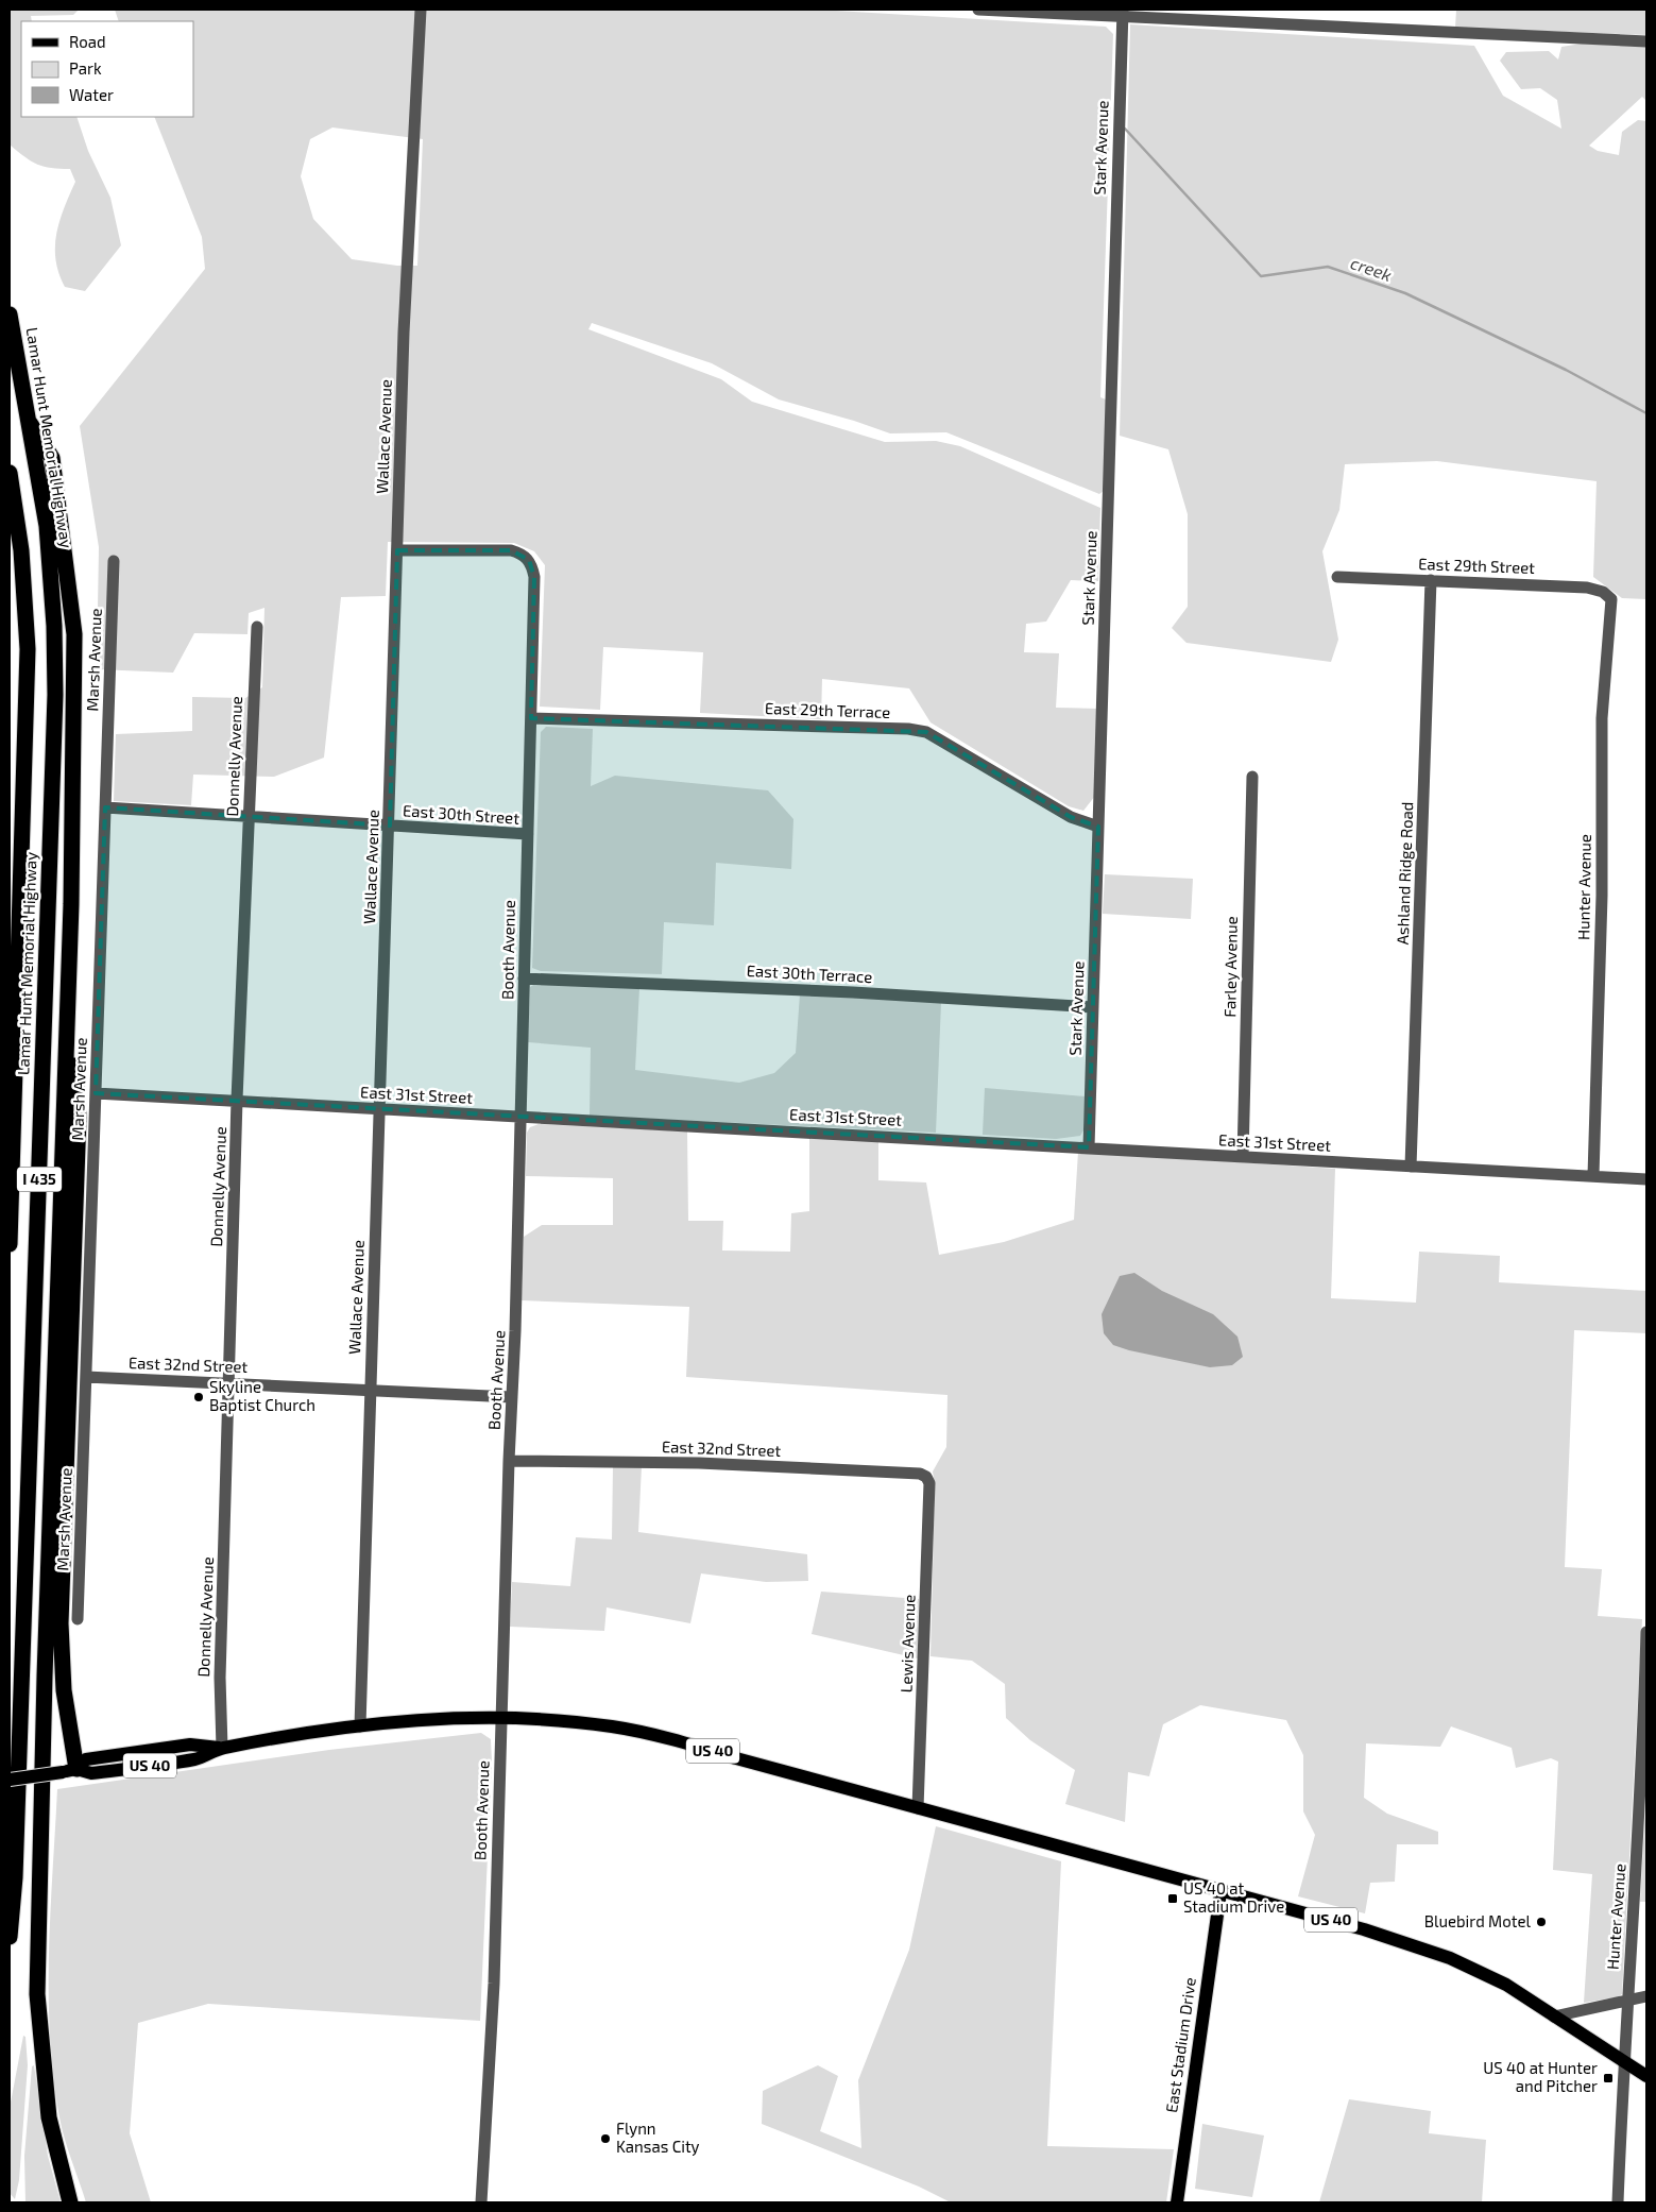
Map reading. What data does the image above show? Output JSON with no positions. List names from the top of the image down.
{
  "streets": {
    "highway": ["Lamar Hunt Memorial Highway", "I 435"],
    "main road": ["US 40", "East Stadium Drive"],
    "street": [
      "Stark Avenue",
      "Wallace Avenue",
      "East 29th Street",
      "Marsh Avenue",
      "East 29th Terrace",
      "Donnelly Avenue",
      "East 30th Street",
      "Ashland Ridge Road",
      "Hunter Avenue",
      "Booth Avenue",
      "Farley Avenue",
      "East 30th Terrace",
      "East 31st Street",
      "East 32nd Street",
      "Lewis Avenue"
    ]
  },
  "crossings": [
    ["Stark Avenue", "East 29th Terrace"],
    ["Stark Avenue", "East 30th Terrace"],
    ["Stark Avenue", "East 31st Street"],
    ["Wallace Avenue", "East 30th Street"],
    ["Wallace Avenue", "Booth Avenue"],
    ["Wallace Avenue", "East 31st Street"],
    ["Wallace Avenue", "East 32nd Street"],
    ["Wallace Avenue", "US 40"],
    ["East 29th Street", "Ashland Ridge Road"],
    ["East 29th Street", "Hunter Avenue"],
    ["Marsh Avenue", "East 30th Street"],
    ["Marsh Avenue", "East 31st Street"],
    ["Marsh Avenue", "East 32nd Street"],
    ["East 29th Terrace", "Booth Avenue"],
    ["Donnelly Avenue", "East 30th Street"],
    ["Donnelly Avenue", "East 31st Street"],
    ["Donnelly Avenue", "East 32nd Street"],
    ["Donnelly Avenue", "US 40"],
    ["East 30th Street", "Booth Avenue"],
    ["Ashland Ridge Road", "East 31st Street"],
    ["Hunter Avenue", "East 31st Street"],
    ["Hunter Avenue", "US 40"],
    ["Booth Avenue", "East 30th Terrace"],
    ["Booth Avenue", "East 31st Street"],
    ["Booth Avenue", "East 32nd Street"],
    ["Booth Avenue", "US 40"],
    ["Farley Avenue", "East 31st Street"],
    ["East 32nd Street", "Lewis Avenue"],
    ["Lewis Avenue", "US 40"],
    ["US 40", "East Stadium Drive"]
  ],
  "water": ["creek"],
  "places": {
    "other": ["Skyline Baptist Church", "Bluebird Motel", "Flynn Kansas City"],
    "transit": ["US 40 at Stadium Drive", "US 40 at Hunter and Pitcher"]
  },
  "legend": ["Road", "Park", "Water"]
}
